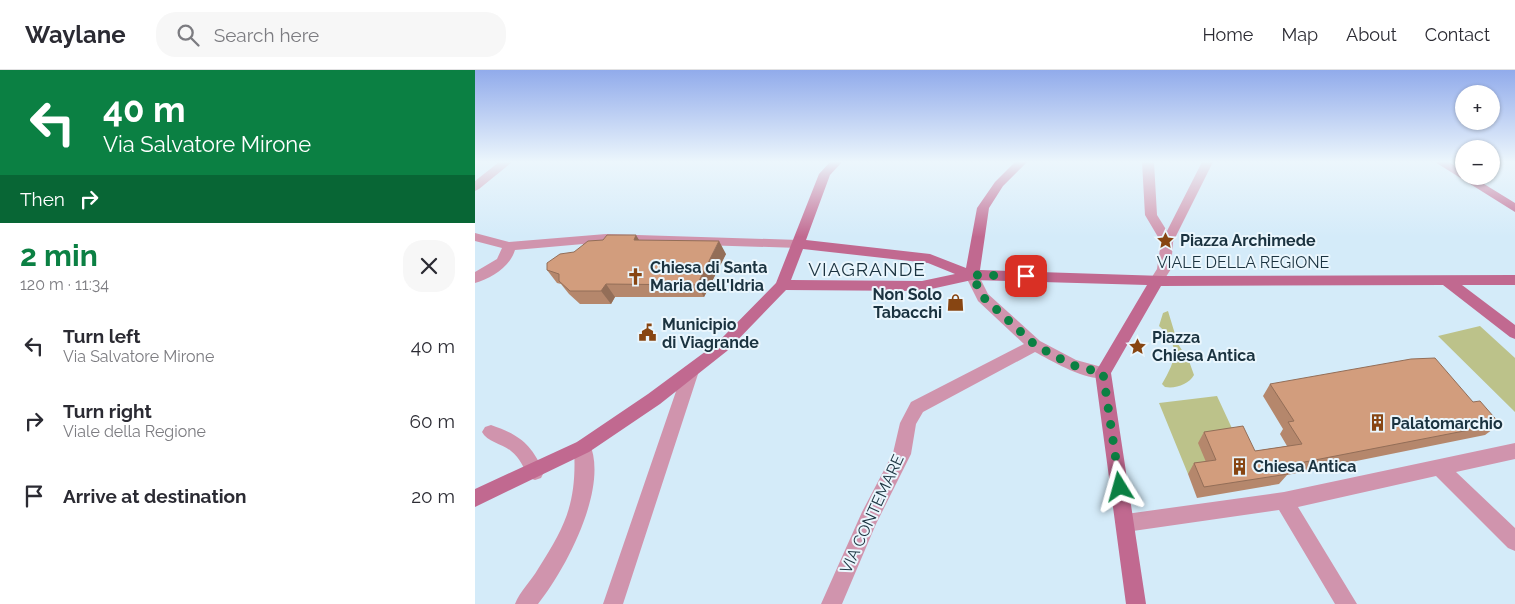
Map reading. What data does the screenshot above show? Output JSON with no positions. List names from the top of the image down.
{
  "streets": {
    "main road": ["VIALE DELLA REGIONE"],
    "street": ["VIA CONTEMARE"]
  },
  "districts": ["VIAGRANDE"],
  "places": {
    "place": ["Piazza Archimede", "Piazza Chiesa Antica"],
    "church": ["Chiesa di Santa Maria dell'Idria"],
    "shop": ["Non Solo Tabacchi"],
    "public building": ["Municipio di Viagrande"],
    "building": ["Palatomarchio", "Chiesa Antica"]
  },
  "page": {
    "header": "Waylane",
    "search": "Search here",
    "nav": [
      "Home",
      "Map",
      "About",
      "Contact"
    ],
    "turn": ["40 m", "Via Salvatore Mirone"],
    "map_buttons": ["+", "−"],
    "then": "Then",
    "heading": ["2 min", "120 m · 11:34"],
    "list": [
      {
        "name": "Turn left",
        "note": "Via Salvatore Mirone",
        "value": "40 m"
      },
      {
        "name": "Turn right",
        "note": "Viale della Regione",
        "value": "60 m"
      },
      {
        "name": "Arrive at destination",
        "value": "20 m"
      }
    ]
  }
}
